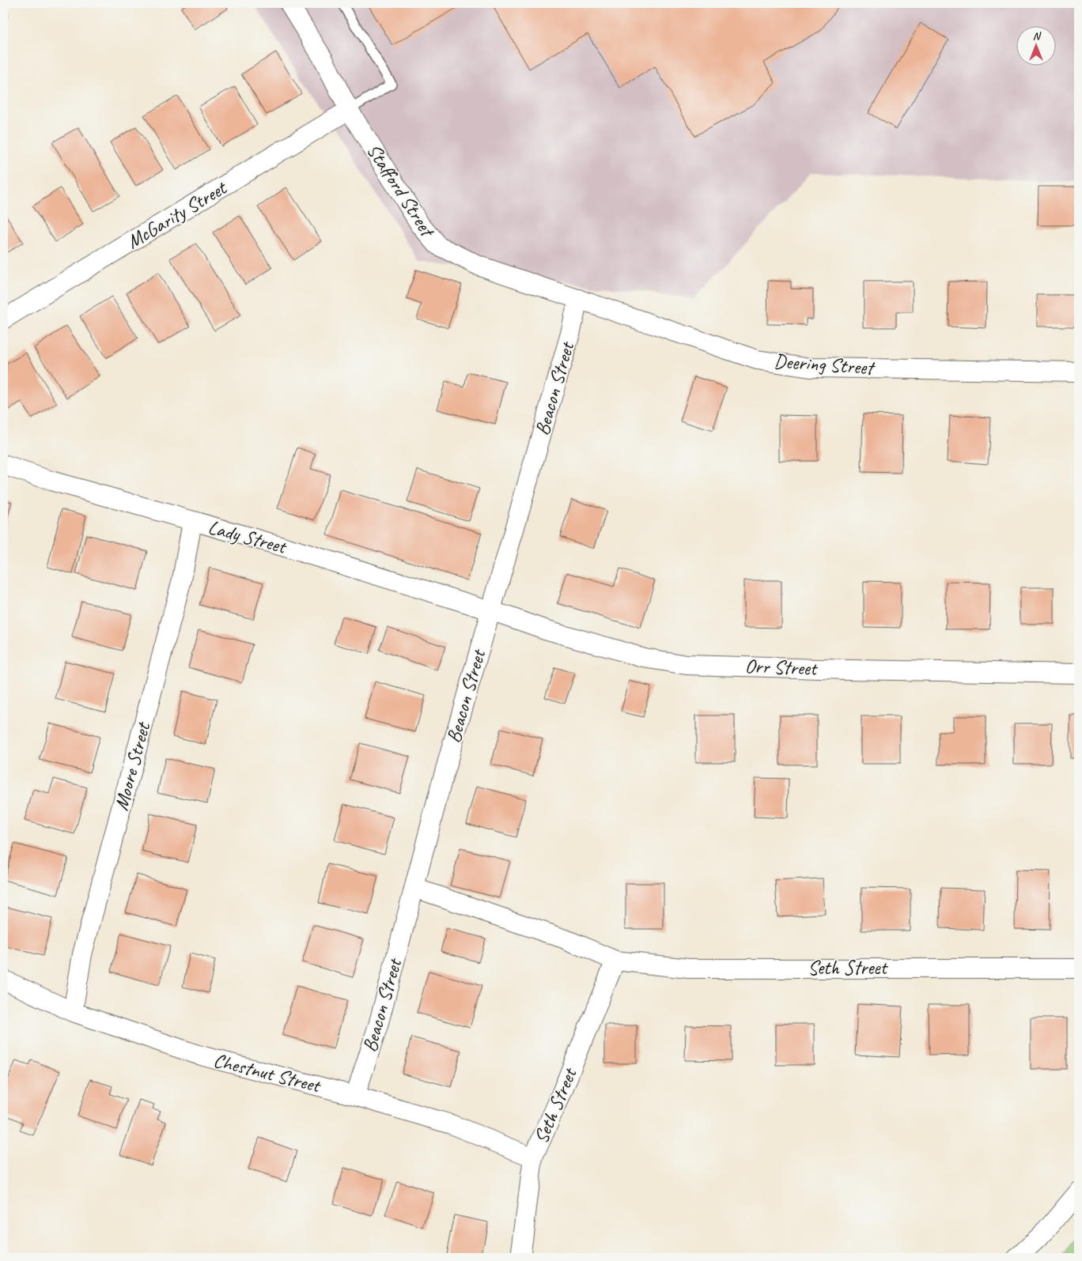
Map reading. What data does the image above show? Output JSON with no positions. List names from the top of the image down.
{
  "streets": {
    "street": [
      "Stafford Street",
      "McGarity Street",
      "Deering Street",
      "Beacon Street",
      "Lady Street",
      "Orr Street",
      "Moore Street",
      "Seth Street",
      "Chestnut Street"
    ]
  },
  "crossings": [
    ["Stafford Street", "McGarity Street"],
    ["Stafford Street", "Deering Street"],
    ["Stafford Street", "Beacon Street"],
    ["Deering Street", "Beacon Street"],
    ["Beacon Street", "Lady Street"],
    ["Beacon Street", "Orr Street"],
    ["Beacon Street", "Seth Street"],
    ["Beacon Street", "Chestnut Street"],
    ["Lady Street", "Orr Street"],
    ["Lady Street", "Moore Street"],
    ["Moore Street", "Chestnut Street"],
    ["Seth Street", "Chestnut Street"]
  ],
  "north": "top"
}
